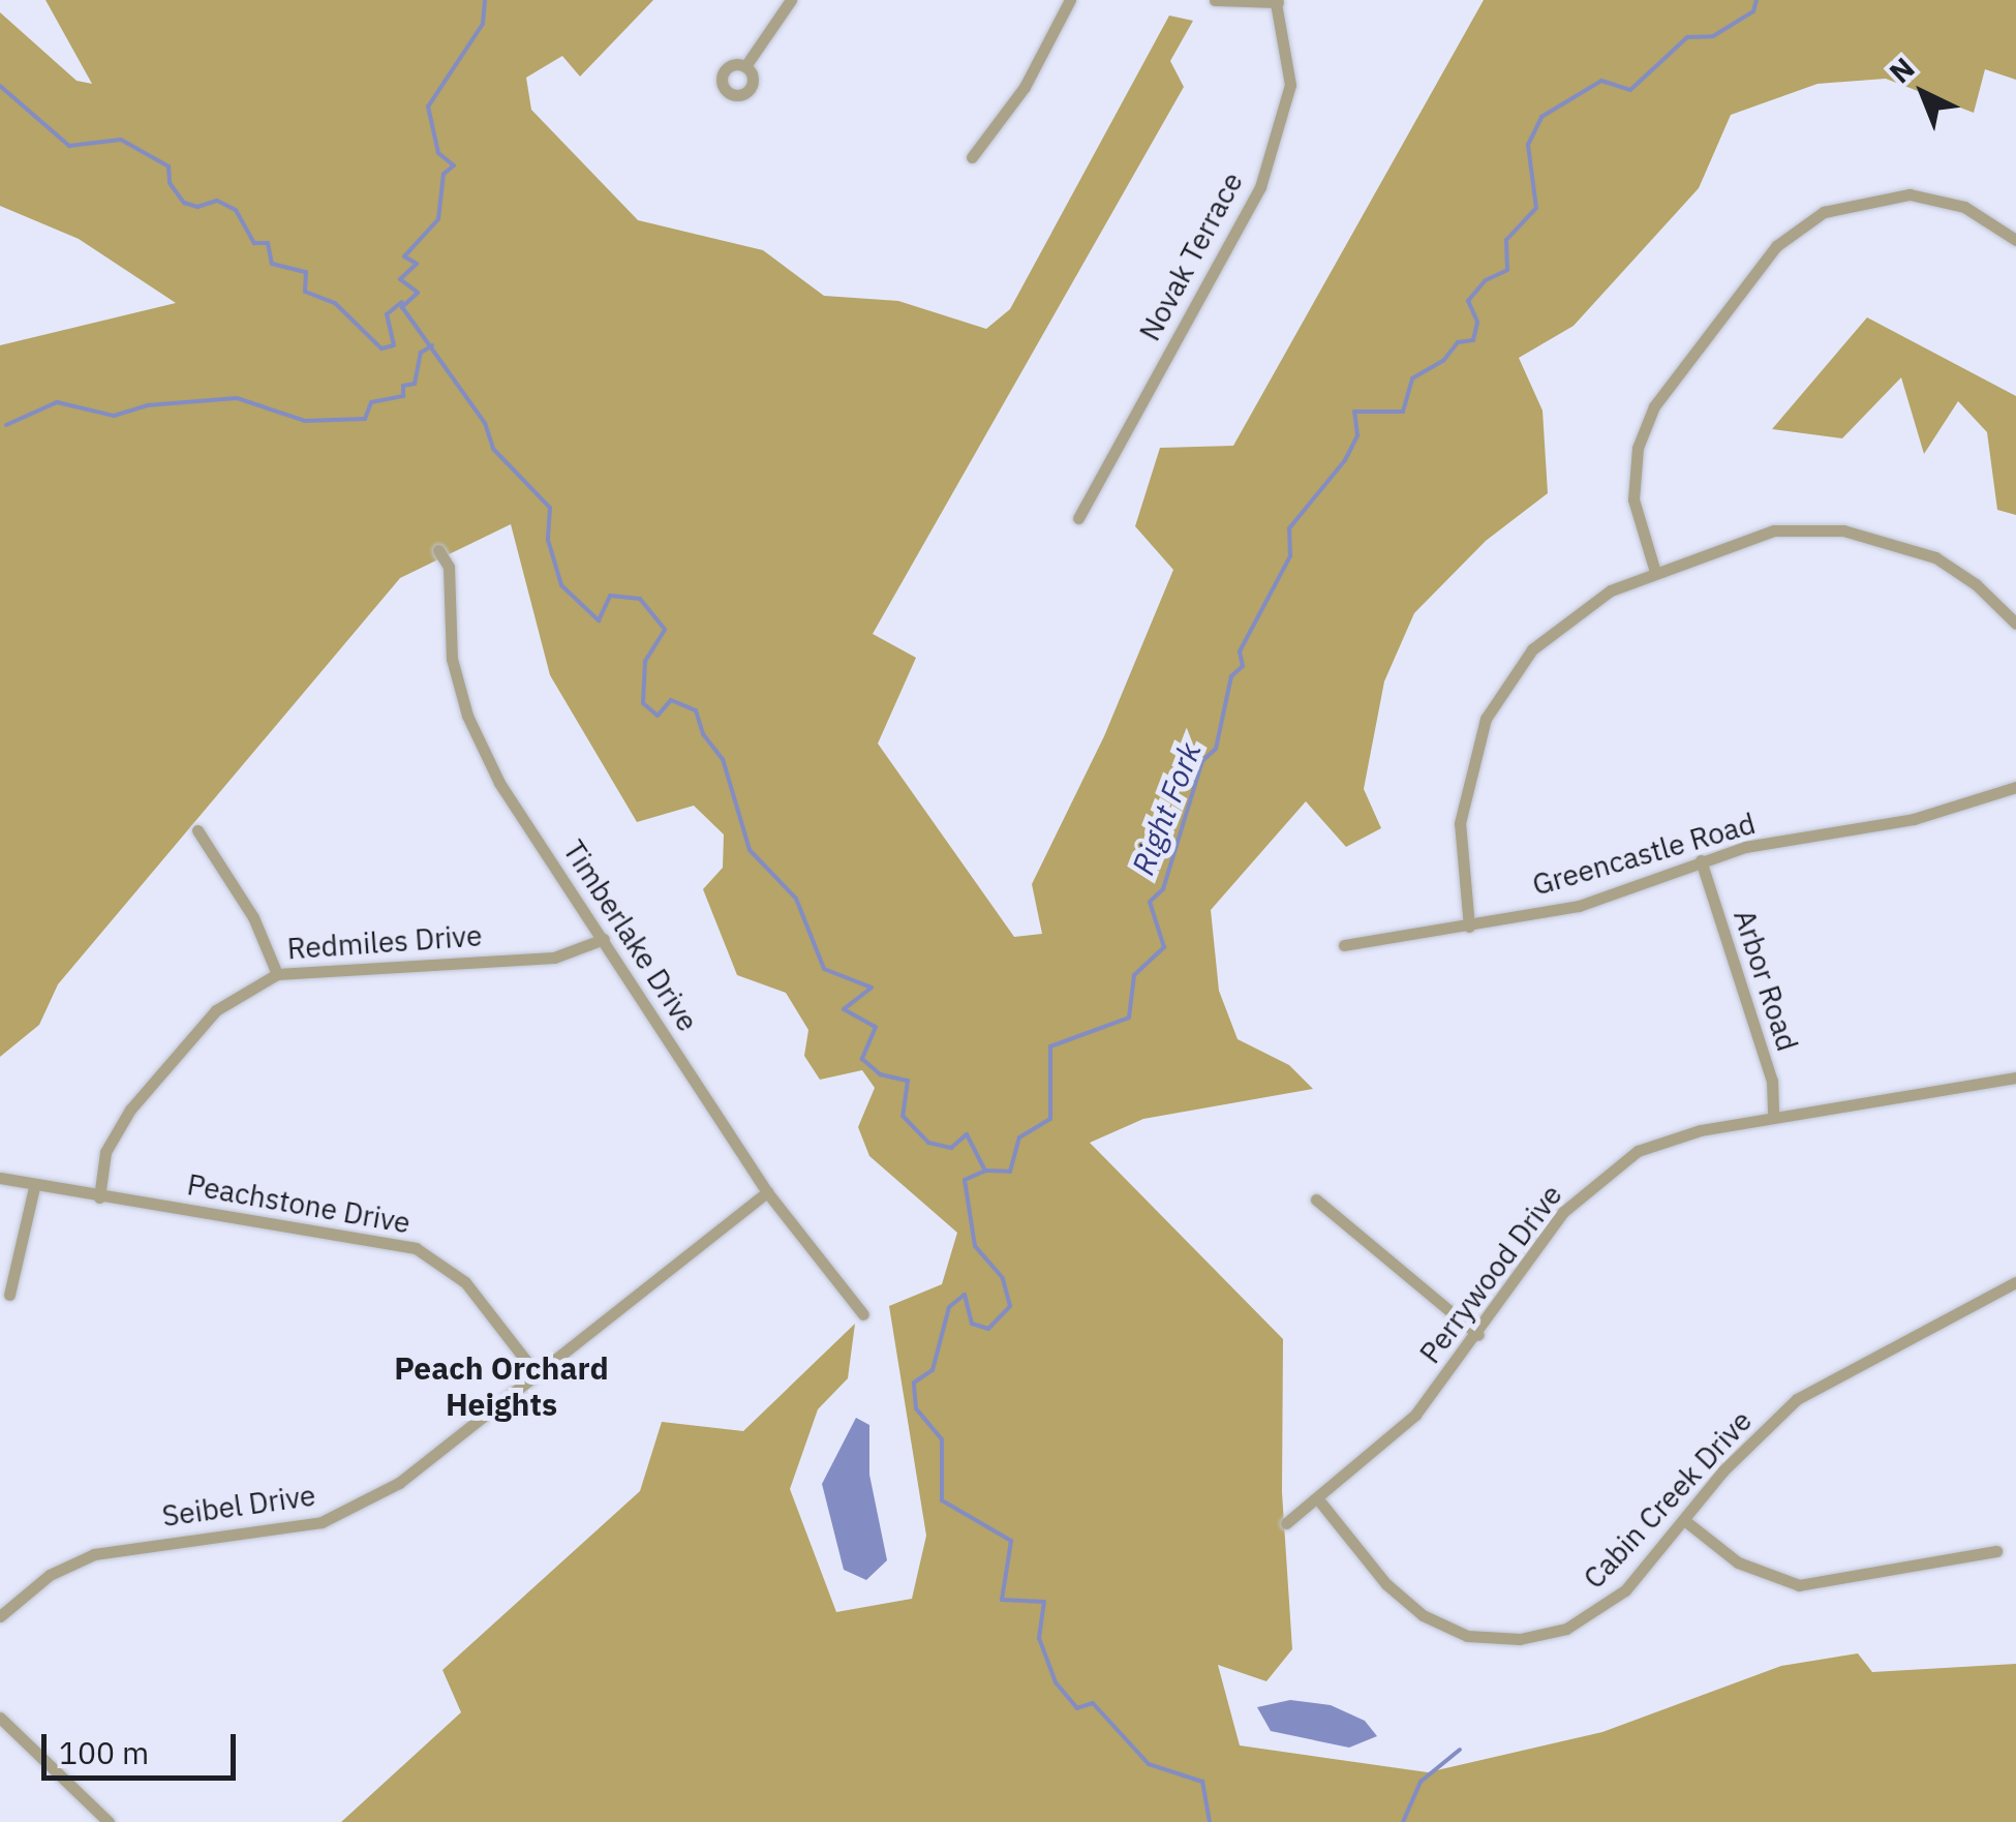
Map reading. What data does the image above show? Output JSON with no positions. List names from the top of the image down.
{
  "streets": {
    "street": [
      "Novak Terrace",
      "Greencastle Road",
      "Timberlake Drive",
      "Redmiles Drive",
      "Arbor Road",
      "Peachstone Drive",
      "Perrywood Drive",
      "Cabin Creek Drive",
      "Seibel Drive"
    ]
  },
  "crossings": [
    ["Greencastle Road", "Arbor Road"],
    ["Timberlake Drive", "Redmiles Drive"],
    ["Timberlake Drive", "Seibel Drive"],
    ["Redmiles Drive", "Peachstone Drive"],
    ["Arbor Road", "Perrywood Drive"],
    ["Peachstone Drive", "Seibel Drive"],
    ["Perrywood Drive", "Cabin Creek Drive"]
  ],
  "districts": ["Peach Orchard Heights"],
  "water": ["Right Fork"],
  "scale_bar": "100 m",
  "north": "top left"
}
